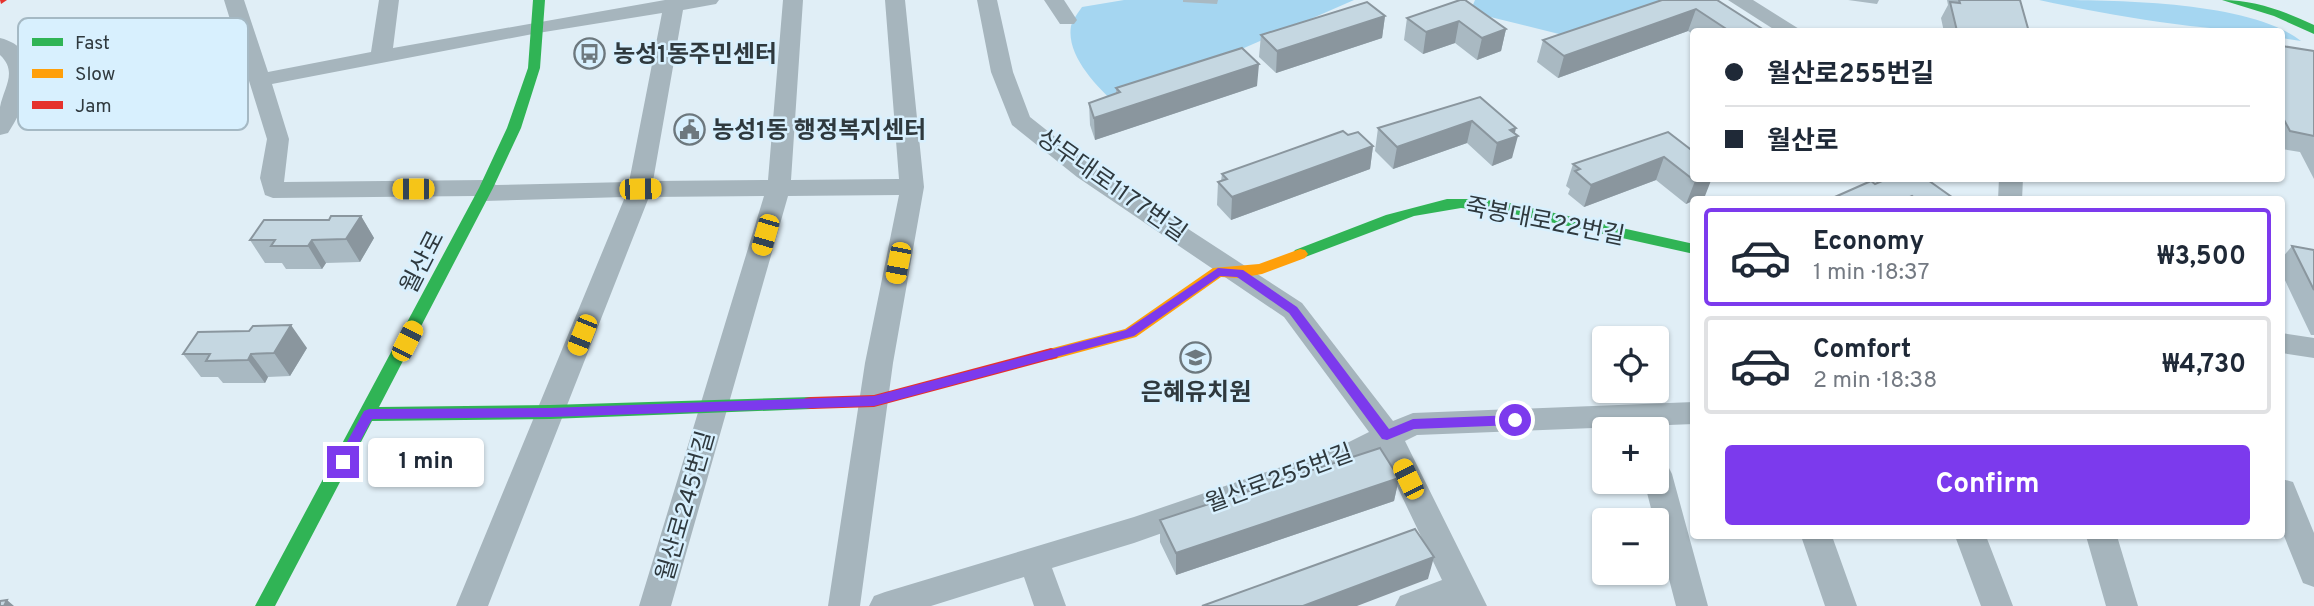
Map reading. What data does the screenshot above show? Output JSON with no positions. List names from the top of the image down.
{
  "streets": {
    "street": [
      "상무대로1177번길",
      "죽봉대로22번길",
      "월산로",
      "월산로255번길",
      "월산로245번길"
    ]
  },
  "crossings": [
    ["상무대로1177번길", "죽봉대로22번길"],
    ["상무대로1177번길", "월산로255번길"],
    ["상무대로1177번길", "월산로245번길"],
    ["죽봉대로22번길", "월산로245번길"],
    ["월산로", "월산로245번길"]
  ],
  "places": {
    "bus stop": ["농성1동주민센터"],
    "public building": ["농성1동 행정복지센터"],
    "school or university": ["은혜유치원"]
  },
  "legend": ["Fast", "Slow", "Jam"],
  "page": {
    "banner": ["월산로255번길", "월산로"],
    "list": [
      {
        "name": "Economy",
        "note": "1 min · 18:37",
        "value": "₩3,500"
      },
      {
        "name": "Comfort",
        "note": "2 min · 18:38",
        "value": "₩4,730"
      }
    ],
    "map_buttons": ["+", "−"],
    "buttons": "Confirm",
    "bubble": "1 min"
  }
}
